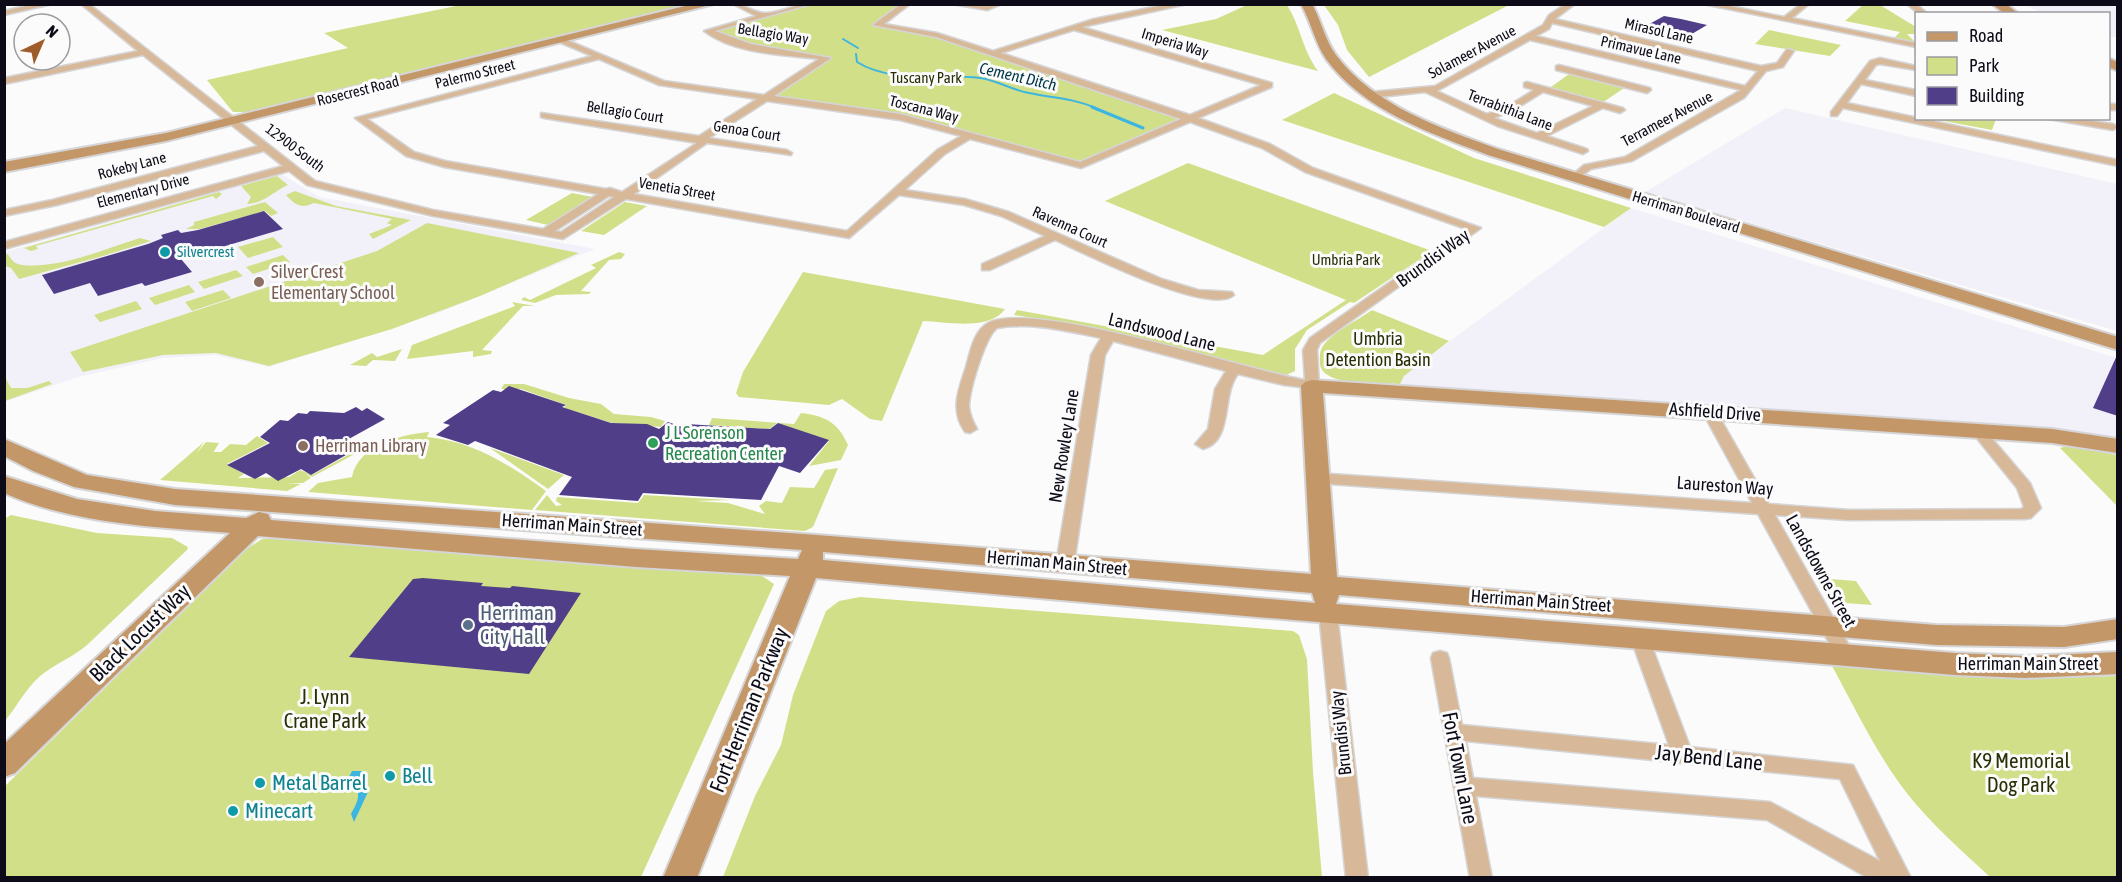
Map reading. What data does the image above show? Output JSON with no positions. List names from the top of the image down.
{
  "streets": {
    "main road": [
      "Rosecrest Road",
      "Herriman Boulevard",
      "Brundisi Way",
      "Ashfield Drive",
      "Herriman Main Street",
      "Black Locust Way",
      "Fort Herriman Parkway"
    ],
    "street": [
      "Mirasol Lane",
      "Bellagio Way",
      "Imperia Way",
      "Primavue Lane",
      "Solameer Avenue",
      "Palermo Street",
      "Toscana Way",
      "Terrabithia Lane",
      "Bellagio Court",
      "Terrameer Avenue",
      "Genoa Court",
      "12900 South",
      "Rokeby Lane",
      "Venetia Street",
      "Elementary Drive",
      "Ravenna Court",
      "Landswood Lane",
      "New Rowley Lane",
      "Laureston Way",
      "Landsdowne Street",
      "Jay Bend Lane",
      "Fort Town Lane"
    ]
  },
  "crossings": [
    ["Mirasol Lane", "Solameer Avenue"],
    ["Mirasol Lane", "Terrameer Avenue"],
    ["Bellagio Way", "Toscana Way"],
    ["Bellagio Way", "Bellagio Court"],
    ["Bellagio Way", "Genoa Court"],
    ["Bellagio Way", "12900 South"],
    ["Bellagio Way", "Venetia Street"],
    ["Imperia Way", "Toscana Way"],
    ["Primavue Lane", "Solameer Avenue"],
    ["Primavue Lane", "Terrameer Avenue"],
    ["Solameer Avenue", "Terrabithia Lane"],
    ["Solameer Avenue", "Herriman Boulevard"],
    ["Palermo Street", "Toscana Way"],
    ["Palermo Street", "Venetia Street"],
    ["Rosecrest Road", "Toscana Way"],
    ["Rosecrest Road", "12900 South"],
    ["Toscana Way", "Venetia Street"],
    ["Toscana Way", "Brundisi Way"],
    ["Bellagio Court", "Genoa Court"],
    ["Terrameer Avenue", "Herriman Boulevard"],
    ["12900 South", "Rokeby Lane"],
    ["12900 South", "Elementary Drive"],
    ["Venetia Street", "Ravenna Court"],
    ["Brundisi Way", "Landswood Lane"],
    ["Brundisi Way", "Ashfield Drive"],
    ["Brundisi Way", "Laureston Way"],
    ["Brundisi Way", "Herriman Main Street"],
    ["Landswood Lane", "Ashfield Drive"],
    ["Landswood Lane", "New Rowley Lane"],
    ["Ashfield Drive", "Laureston Way"],
    ["Ashfield Drive", "Landsdowne Street"],
    ["New Rowley Lane", "Herriman Main Street"],
    ["Laureston Way", "Landsdowne Street"],
    ["Herriman Main Street", "Landsdowne Street"],
    ["Herriman Main Street", "Black Locust Way"],
    ["Herriman Main Street", "Fort Herriman Parkway"],
    ["Jay Bend Lane", "Fort Town Lane"]
  ],
  "water": ["Cement Ditch"],
  "parks": [
    "Tuscany Park",
    "Umbria Park",
    "Umbria Detention Basin",
    "J. Lynn Crane Park",
    "K9 Memorial Dog Park"
  ],
  "places": [
    "Silvercrest",
    "Silver Crest Elementary School",
    "J L Sorenson Recreation Center",
    "Herriman Library",
    "Herriman City Hall",
    "Bell",
    "Metal Barrel",
    "Minecart"
  ],
  "legend": ["Road", "Park", "Building"],
  "north": "top right"
}
